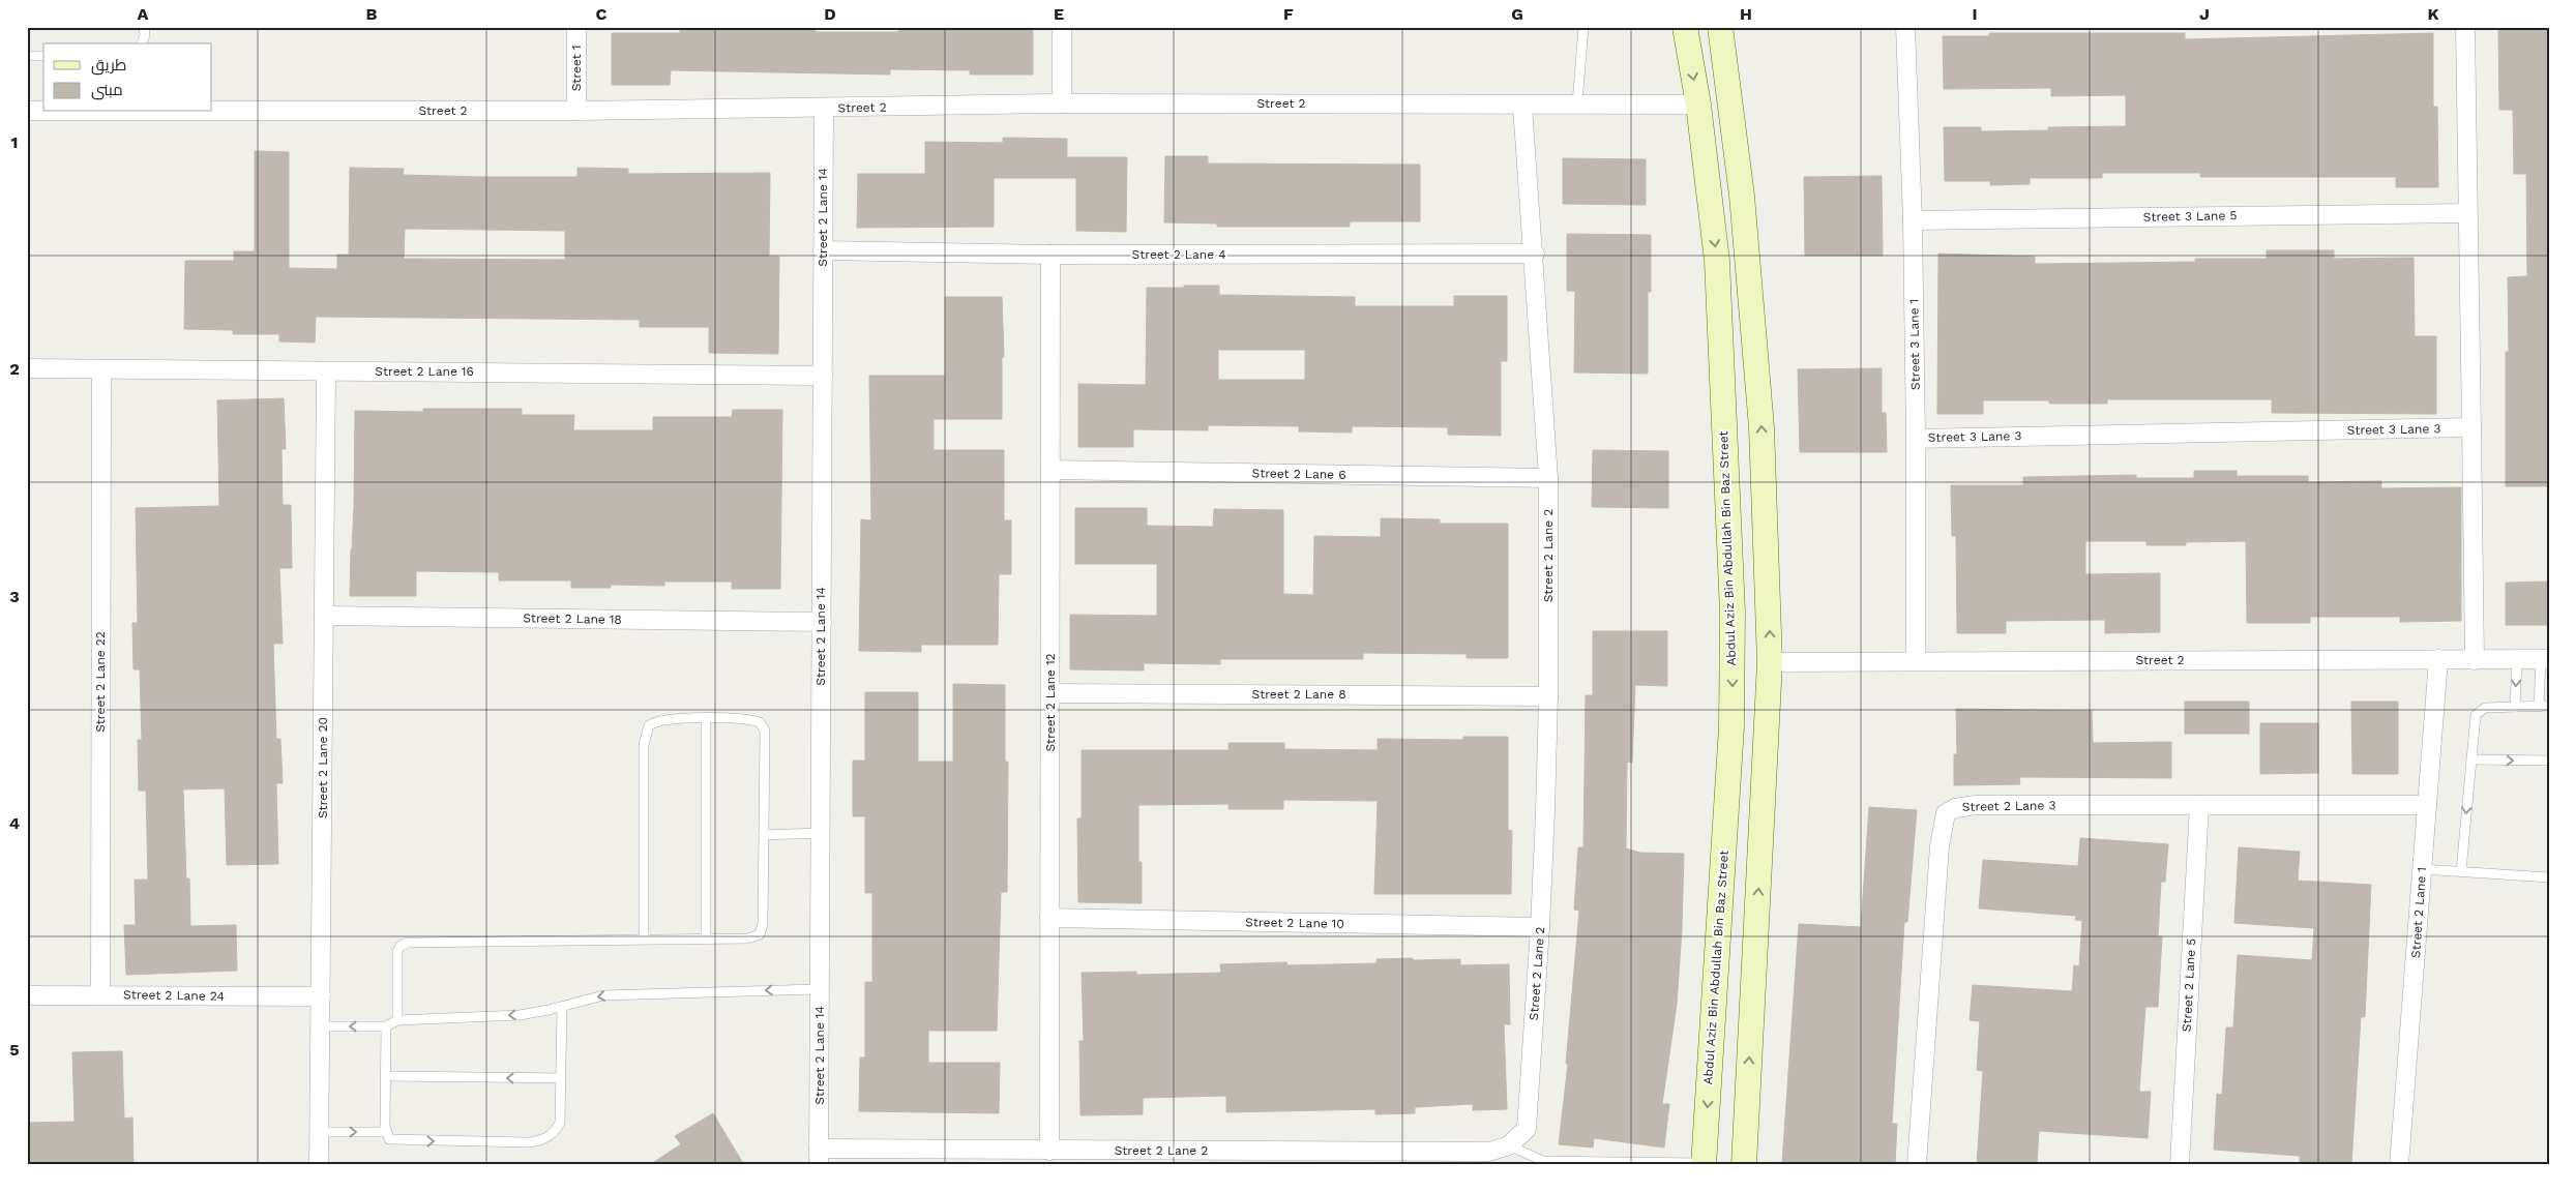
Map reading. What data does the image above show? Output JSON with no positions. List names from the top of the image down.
{
  "streets": {
    "street": [
      "Street 1",
      "Street 2",
      "Street 3 Lane 5",
      "Street 2 Lane 14",
      "Street 2 Lane 4",
      "Street 3 Lane 1",
      "Street 2 Lane 16",
      "Street 3 Lane 3",
      "Street 2 Lane 6",
      "Abdul Aziz Bin Abdullah Bin Baz Street",
      "Street 2 Lane 2",
      "Street 2 Lane 18",
      "Street 2 Lane 22",
      "Street 2 Lane 8",
      "Street 2 Lane 12",
      "Street 2 Lane 20",
      "Street 2 Lane 3",
      "Street 2 Lane 1",
      "Street 2 Lane 10",
      "Street 2 Lane 5",
      "Street 2 Lane 24"
    ]
  },
  "crossings": [
    ["Street 1", "Street 2"],
    ["Street 2", "Street 2 Lane 14"],
    ["Street 2", "Street 3 Lane 1"],
    ["Street 2", "Abdul Aziz Bin Abdullah Bin Baz Street"],
    ["Street 2", "Street 2 Lane 2"],
    ["Street 2", "Street 2 Lane 1"],
    ["Street 3 Lane 5", "Street 3 Lane 1"],
    ["Street 2 Lane 14", "Street 2 Lane 4"],
    ["Street 2 Lane 14", "Street 2 Lane 16"],
    ["Street 2 Lane 14", "Street 2 Lane 2"],
    ["Street 2 Lane 14", "Street 2 Lane 18"],
    ["Street 2 Lane 4", "Street 2 Lane 2"],
    ["Street 2 Lane 4", "Street 2 Lane 12"],
    ["Street 3 Lane 1", "Street 3 Lane 3"],
    ["Street 2 Lane 16", "Street 2 Lane 22"],
    ["Street 2 Lane 16", "Street 2 Lane 20"],
    ["Street 2 Lane 6", "Street 2 Lane 2"],
    ["Street 2 Lane 6", "Street 2 Lane 12"],
    ["Street 2 Lane 2", "Street 2 Lane 8"],
    ["Street 2 Lane 2", "Street 2 Lane 12"],
    ["Street 2 Lane 2", "Street 2 Lane 10"],
    ["Street 2 Lane 18", "Street 2 Lane 20"],
    ["Street 2 Lane 22", "Street 2 Lane 24"],
    ["Street 2 Lane 8", "Street 2 Lane 12"],
    ["Street 2 Lane 12", "Street 2 Lane 10"],
    ["Street 2 Lane 20", "Street 2 Lane 24"],
    ["Street 2 Lane 3", "Street 2 Lane 1"],
    ["Street 2 Lane 3", "Street 2 Lane 5"]
  ],
  "legend": ["طريق", "مبنى"],
  "grid": {
    "columns": [
      "A",
      "B",
      "C",
      "D",
      "E",
      "F",
      "G",
      "H",
      "I",
      "J",
      "K"
    ],
    "rows": [
      "1",
      "2",
      "3",
      "4",
      "5"
    ]
  }
}
